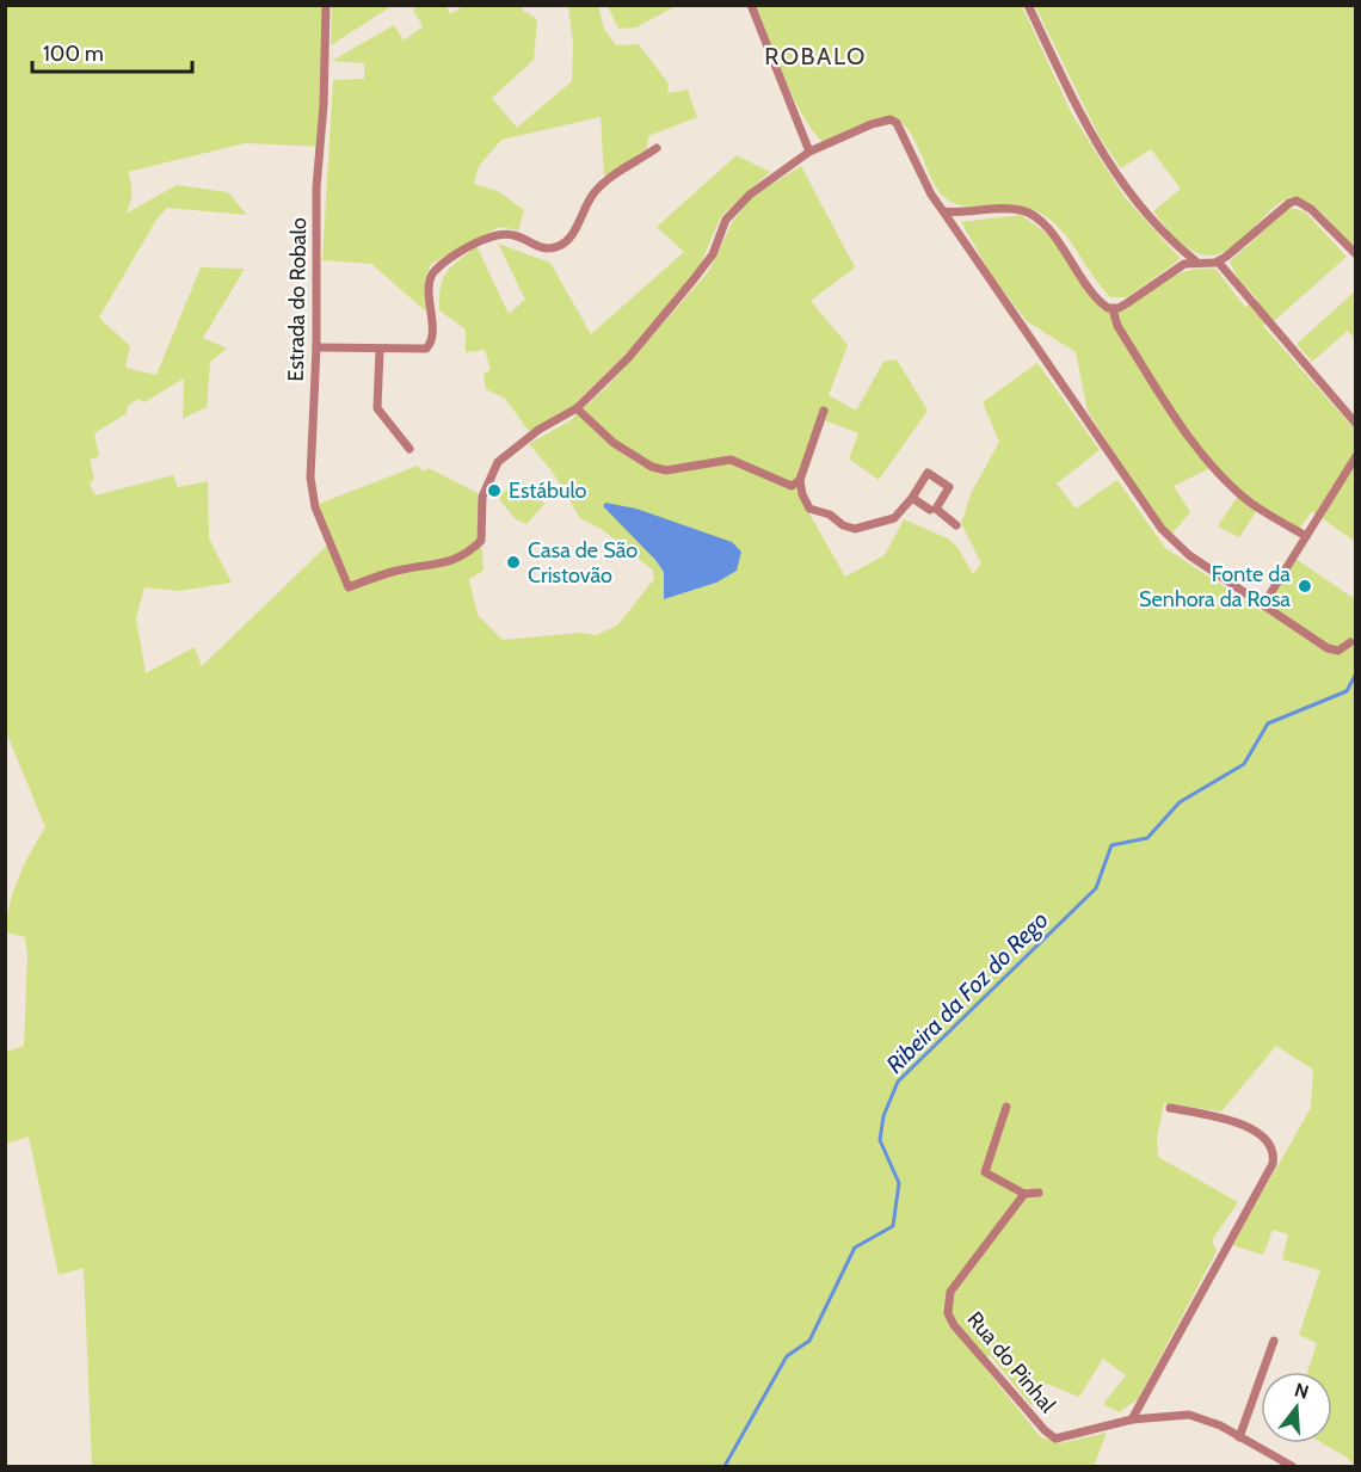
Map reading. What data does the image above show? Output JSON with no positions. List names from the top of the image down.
{
  "streets": {
    "street": ["Estrada do Robalo", "Rua do Pinhal"]
  },
  "districts": ["ROBALO"],
  "water": ["Ribeira da Foz do Rego"],
  "places": ["Estábulo", "Casa de São Cristovão", "Fonte da Senhora da Rosa"],
  "scale_bar": "100 m",
  "north": "top"
}
